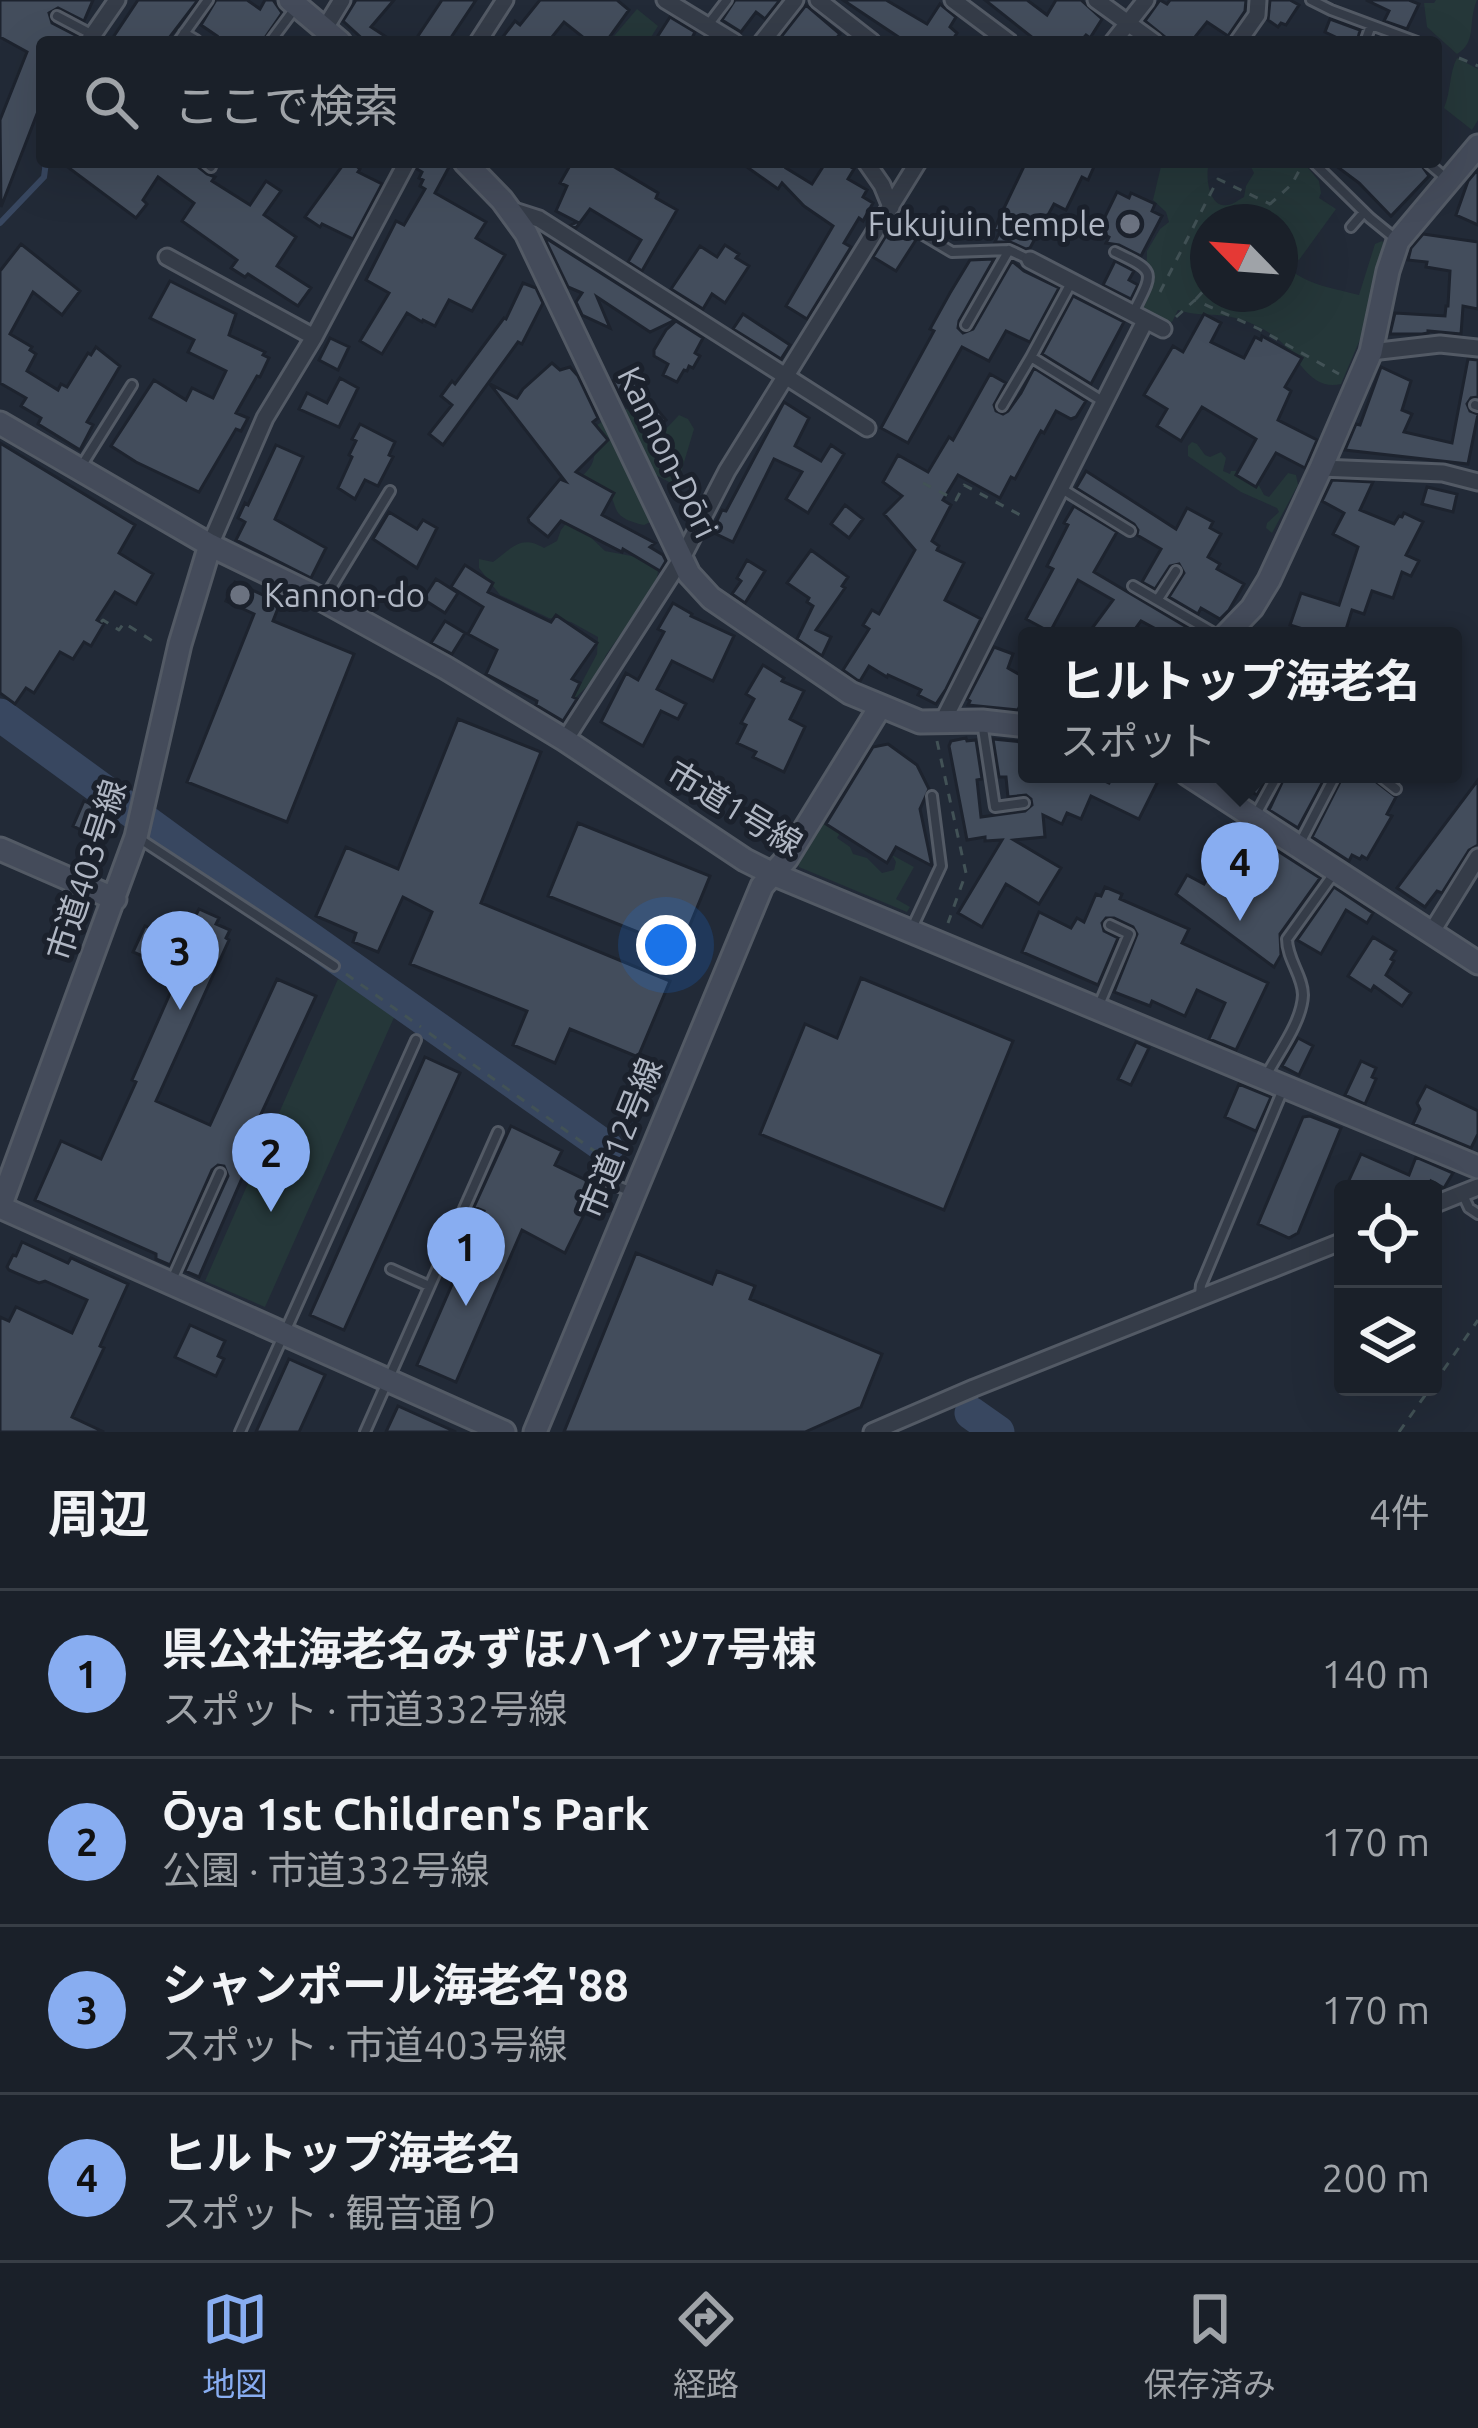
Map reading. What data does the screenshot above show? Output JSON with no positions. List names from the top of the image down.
{
  "streets": {
    "street": [
      "Kannon-Dōri",
      "市道1号線",
      "市道403号線",
      "市道12号線"
    ]
  },
  "crossings": [
    ["Kannon-Dōri", "市道12号線"],
    ["市道1号線", "市道403号線"],
    ["市道1号線", "市道12号線"]
  ],
  "places": ["Fukujuin temple", "Kannon-do"],
  "north": "top left",
  "page": {
    "search": "ここで検索",
    "popup": ["ヒルトップ海老名", "スポット"],
    "pins": [
      "4",
      "3",
      "2",
      "1"
    ],
    "heading": ["周辺", "4件"],
    "list": [
      {
        "mark": "1",
        "name": "県公社海老名みずほハイツ7号棟",
        "note": "スポット · 市道332号線",
        "value": "140 m"
      },
      {
        "mark": "2",
        "name": "Ōya 1st Children's Park",
        "note": "公園 · 市道332号線",
        "value": "170 m"
      },
      {
        "mark": "3",
        "name": "シャンポール海老名'88",
        "note": "スポット · 市道403号線",
        "value": "170 m"
      },
      {
        "mark": "4",
        "name": "ヒルトップ海老名",
        "note": "スポット · 観音通り",
        "value": "200 m"
      }
    ],
    "nav": ["地図", "経路", "保存済み"]
  }
}
